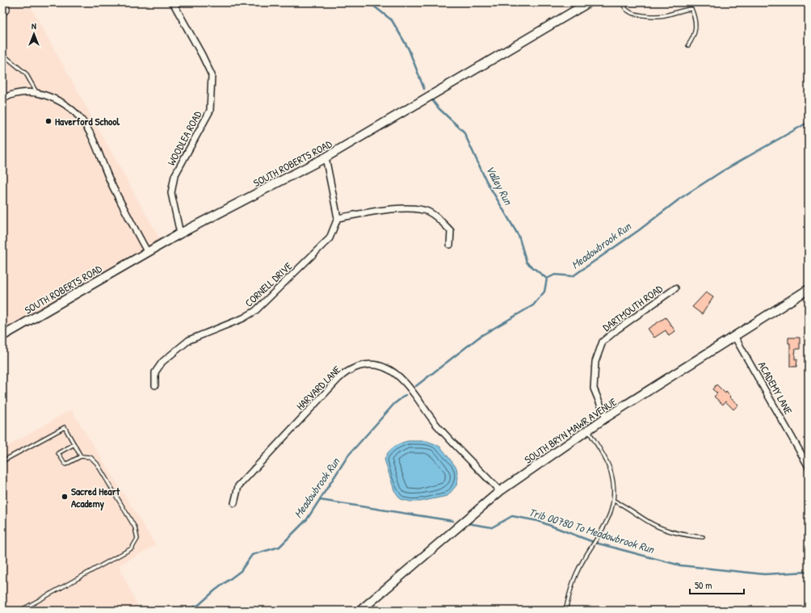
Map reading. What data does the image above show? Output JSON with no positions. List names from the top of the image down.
{
  "streets": {
    "street": [
      "WOODLEA ROAD",
      "SOUTH ROBERTS ROAD",
      "CORNELL DRIVE",
      "DARTMOUTH ROAD",
      "HARVARD LANE",
      "ACADEMY LANE",
      "SOUTH BRYN MAWR AVENUE"
    ]
  },
  "crossings": [
    ["WOODLEA ROAD", "SOUTH ROBERTS ROAD"],
    ["DARTMOUTH ROAD", "SOUTH BRYN MAWR AVENUE"],
    ["HARVARD LANE", "SOUTH BRYN MAWR AVENUE"],
    ["ACADEMY LANE", "SOUTH BRYN MAWR AVENUE"]
  ],
  "water": ["Valley Run", "Meadowbrook Run", "Trib 00780 To Meadowbrook Run"],
  "places": ["Haverford School", "Sacred Heart Academy"],
  "scale_bar": "50 m",
  "north": "top"
}
